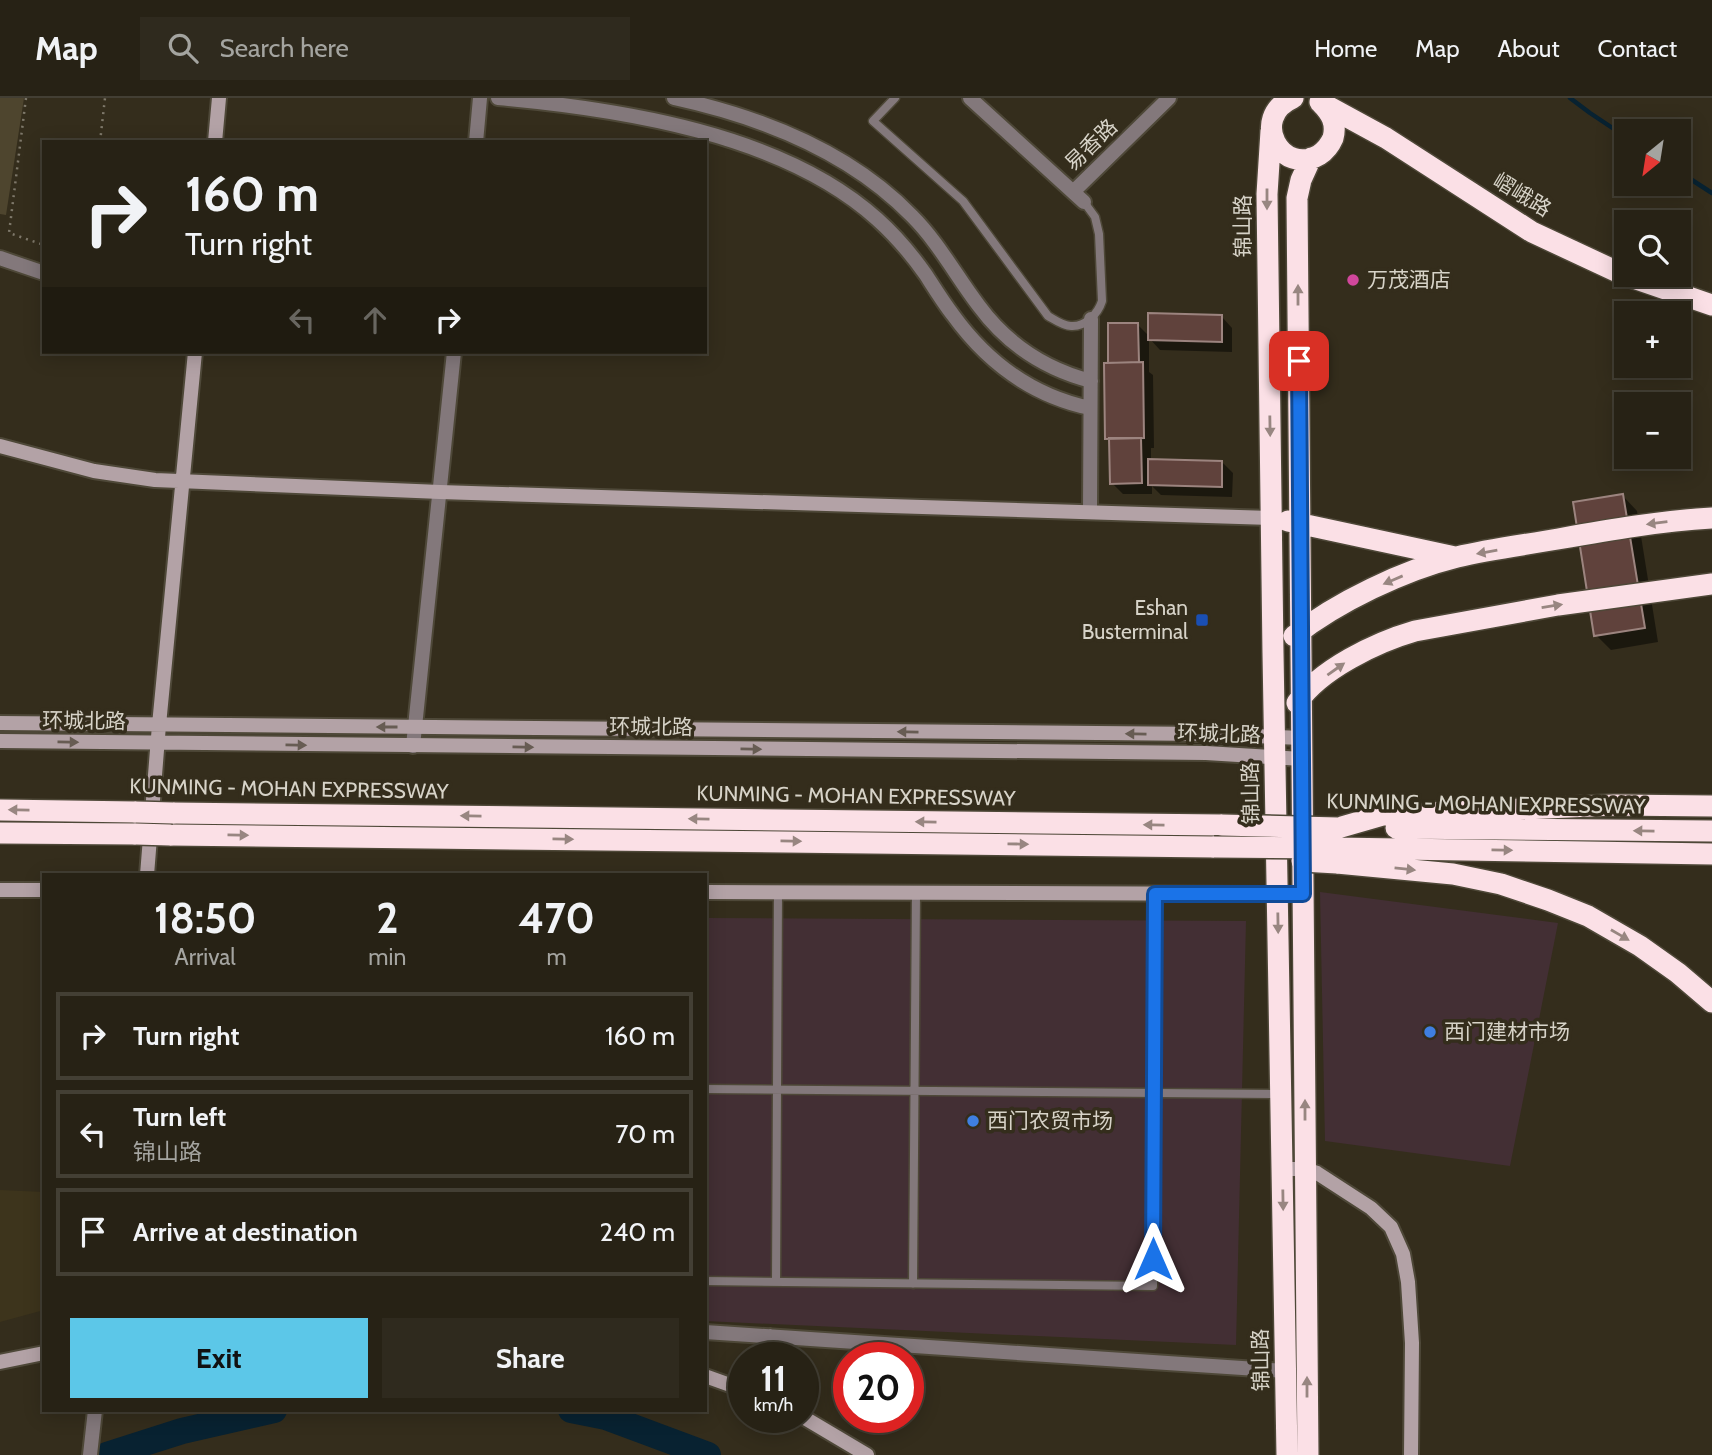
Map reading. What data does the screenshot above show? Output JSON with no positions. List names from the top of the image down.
{
  "streets": {
    "highway": ["嶍峨路", "锦山路", "KUNMING - MOHAN EXPRESSWAY"],
    "main road": ["环城北路"],
    "street": ["易香路"]
  },
  "crossings": [
    ["锦山路", "环城北路"]
  ],
  "places": {
    "other": ["万茂酒店", "西门建材市场", "西门农贸市场"],
    "transit": ["Eshan Busterminal"]
  },
  "north": "bottom left",
  "page": {
    "header": "Map",
    "search": "Search here",
    "nav": [
      "Home",
      "Map",
      "About",
      "Contact"
    ],
    "map_buttons": ["+", "−"],
    "turn": ["160 m", "Turn right"],
    "eta": [
      "18:50",
      "Arrival",
      "2",
      "min",
      "470",
      "m"
    ],
    "list": [
      {
        "name": "Turn right",
        "value": "160 m"
      },
      {
        "name": "Turn left",
        "note": "锦山路",
        "value": "70 m"
      },
      {
        "name": "Arrive at destination",
        "value": "240 m"
      }
    ],
    "buttons": ["Exit", "Share"],
    "speed": "11 km/h",
    "limit": "20"
  }
}
